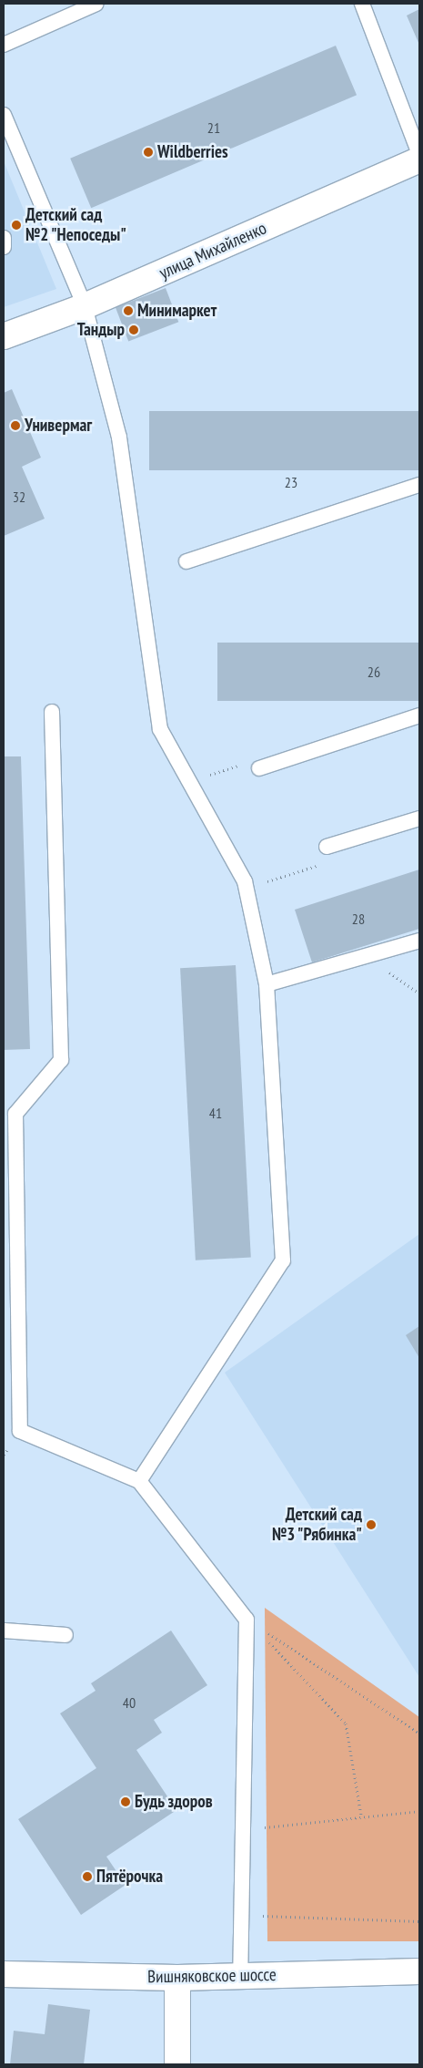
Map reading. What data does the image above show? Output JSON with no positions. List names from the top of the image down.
{
  "streets": {
    "street": ["улица Михайленко", "Вишняковское шоссе"]
  },
  "places": [
    "Wildberries",
    "Детский сад №2 \"Непоседы\"",
    "Минимаркет",
    "Тандыр",
    "Универмаг",
    "Детский сад №3 \"Рябинка\"",
    "Будь здоров",
    "Пятёрочка"
  ],
  "house_numbers": [
    "21",
    "23",
    "32",
    "26",
    "28",
    "41",
    "40"
  ]
}
